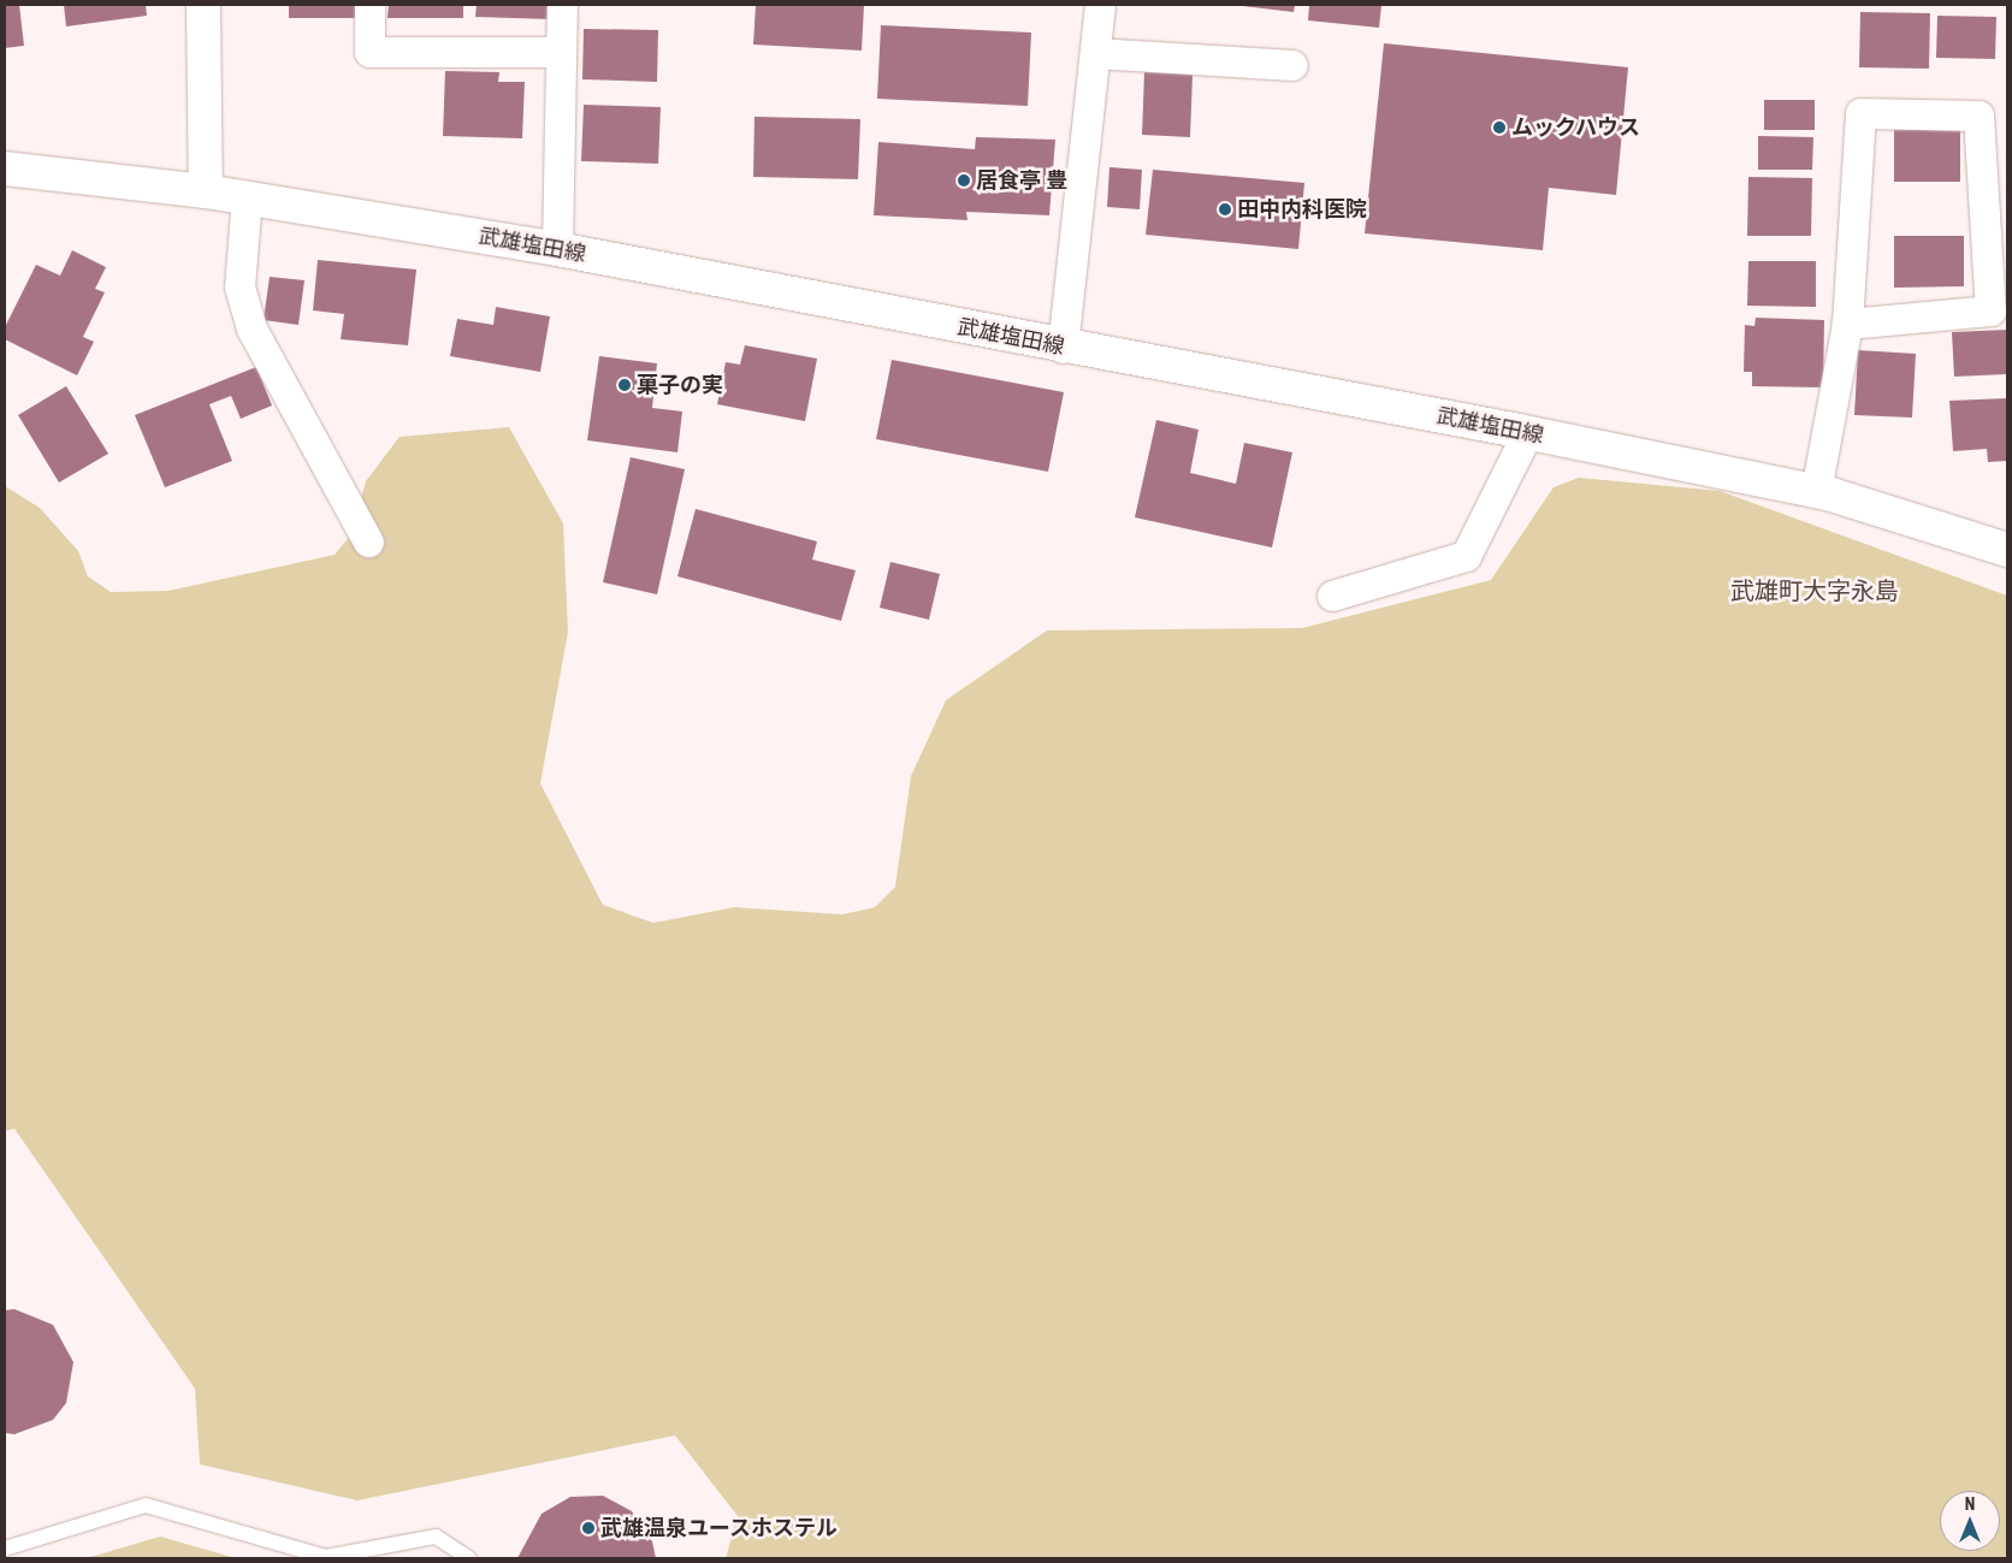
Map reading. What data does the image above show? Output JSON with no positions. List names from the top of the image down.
{
  "streets": {
    "main road": ["武雄塩田線"]
  },
  "districts": ["武雄町大字永島"],
  "places": [
    "ムックハウス",
    "居食亭 豊",
    "田中内科医院",
    "菓子の実",
    "武雄温泉ユースホステル"
  ],
  "north": "top"
}
